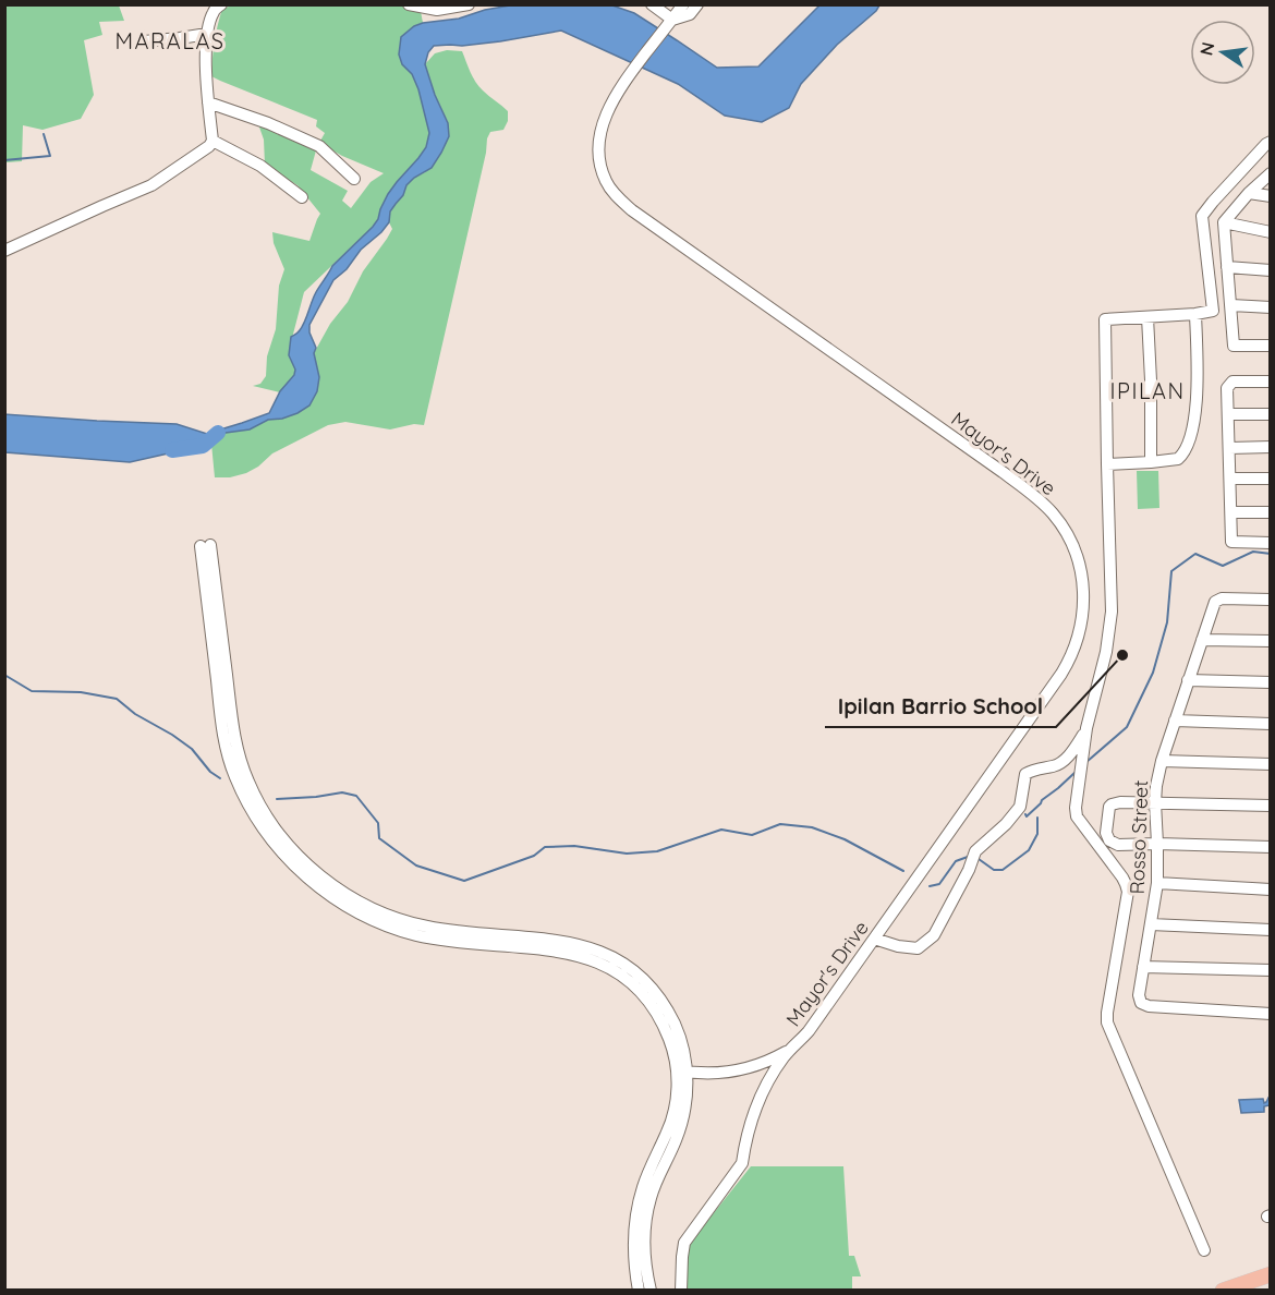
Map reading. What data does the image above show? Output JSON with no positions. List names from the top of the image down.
{
  "streets": {
    "street": ["Mayor's Drive", "Rosso Street"]
  },
  "districts": ["MARALAS", "IPILAN"],
  "places": ["Ipilan Barrio School"],
  "north": "left"
}
